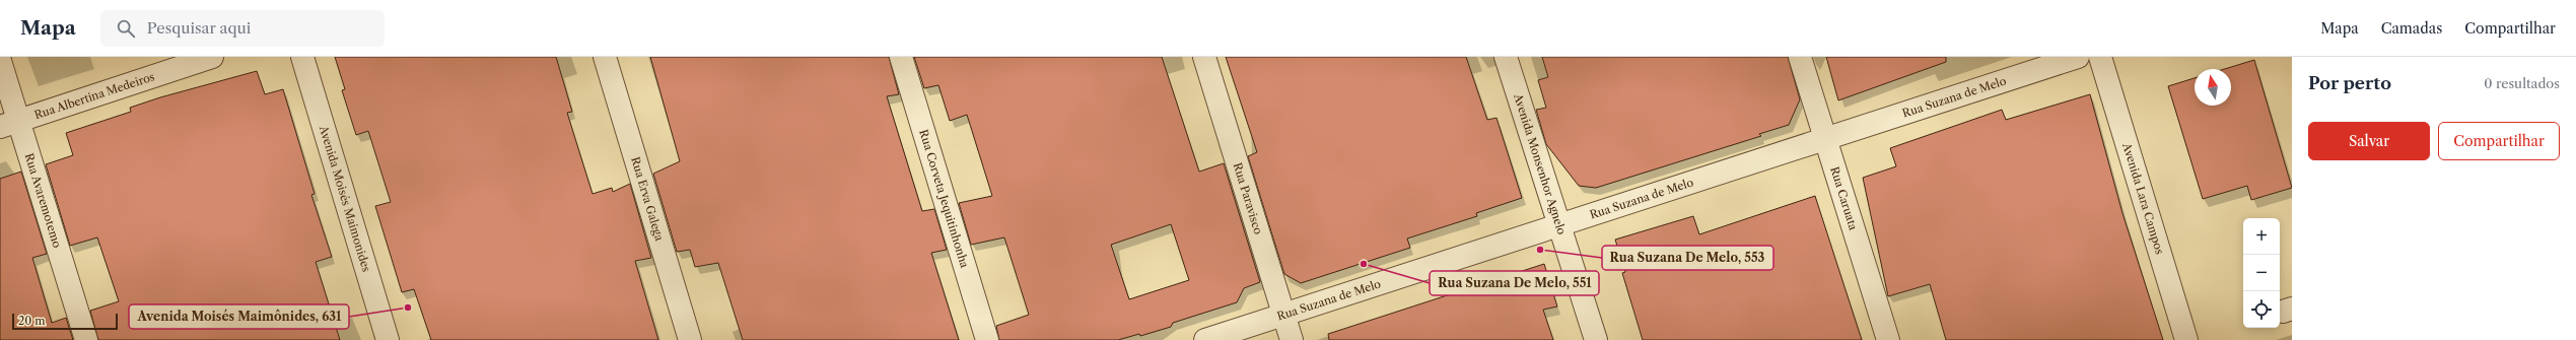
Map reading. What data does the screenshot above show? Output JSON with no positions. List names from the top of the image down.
{
  "streets": {
    "street": [
      "Rua Albertina Medeiros",
      "Rua Suzana de Melo",
      "Avenida Monsenhor Agnelo",
      "Avenida Moisés Maimonides",
      "Avenida Lara Campos",
      "Rua Erva Galega",
      "Rua Corveta Jequitinhonha",
      "Rua Paravisco",
      "Rua Caruata",
      "Rua Avaremotemo"
    ]
  },
  "crossings": [
    ["Rua Albertina Medeiros", "Rua Avaremotemo"],
    ["Rua Suzana de Melo", "Avenida Monsenhor Agnelo"],
    ["Rua Suzana de Melo", "Rua Paravisco"],
    ["Rua Suzana de Melo", "Rua Caruata"]
  ],
  "places": ["Rua Suzana De Melo, 553", "Rua Suzana De Melo, 551", "Avenida Moisés Maimônides, 631"],
  "scale_bar": "20 m",
  "north": "top",
  "page": {
    "header": "Mapa",
    "search": "Pesquisar aqui",
    "nav": ["Mapa", "Camadas", "Compartilhar"],
    "heading": ["Por perto", "0 resultados"],
    "buttons": ["Salvar", "Compartilhar"],
    "map_buttons": ["+", "−"],
    "scale": "20 m"
  }
}
